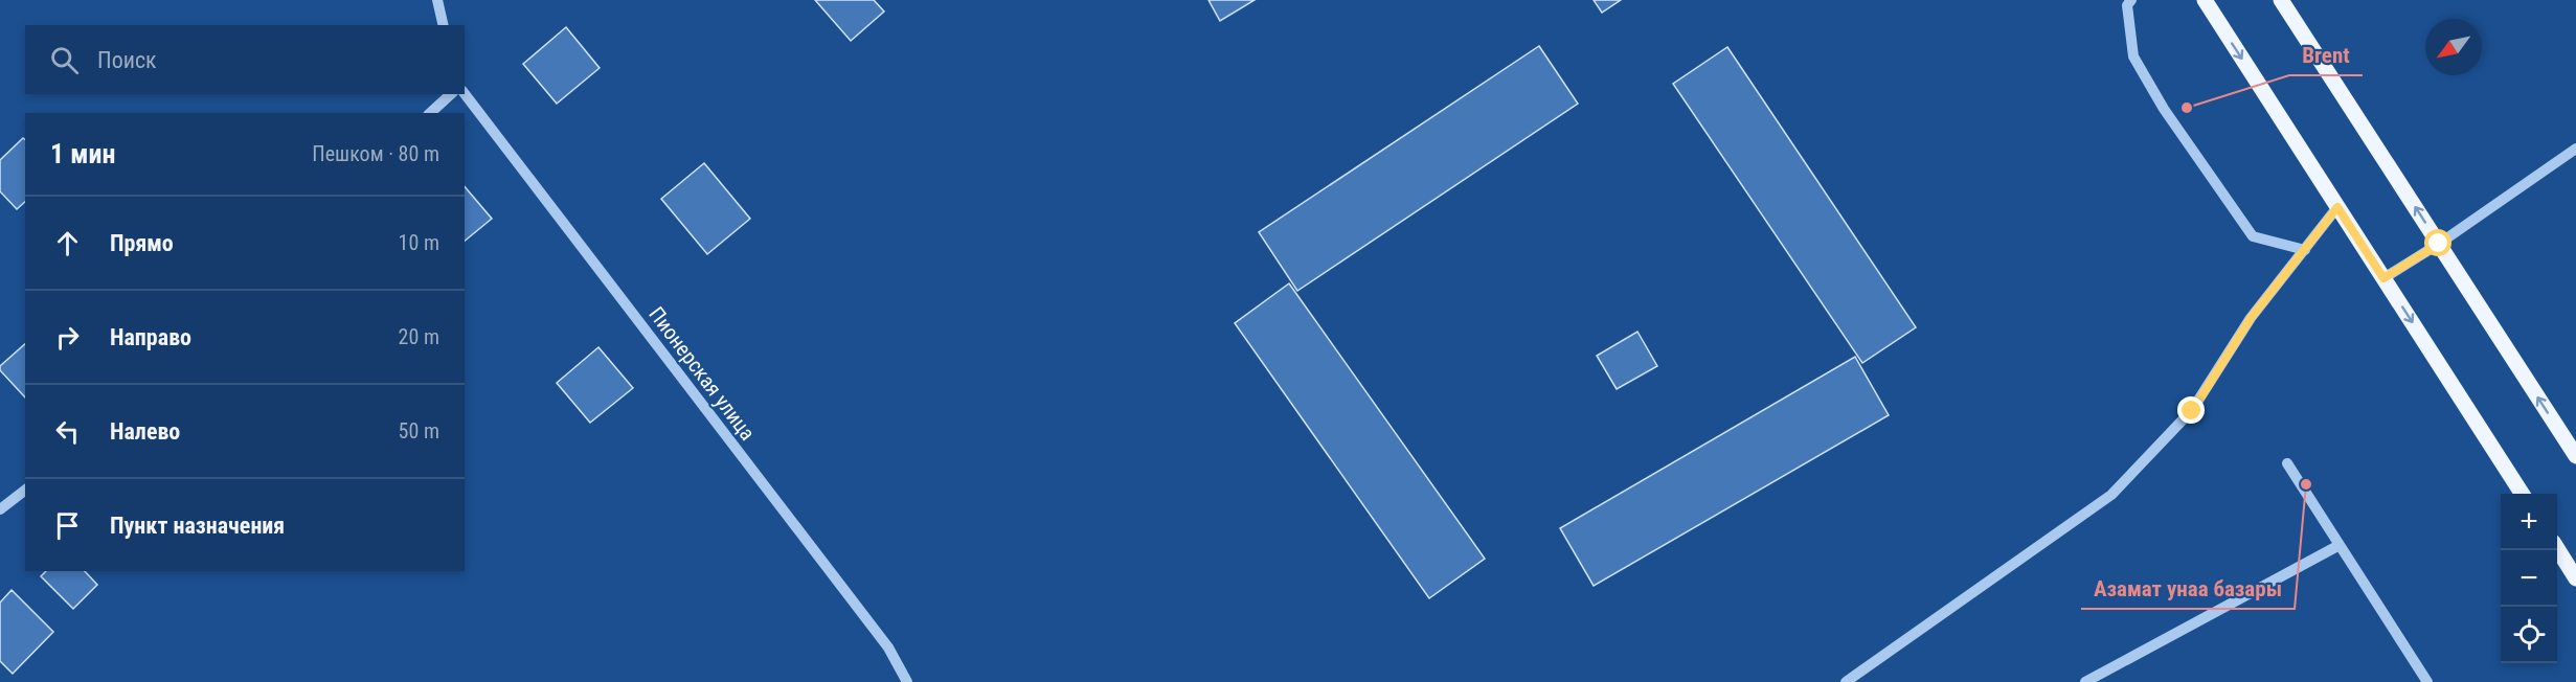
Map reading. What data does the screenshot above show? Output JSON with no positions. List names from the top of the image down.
{
  "streets": {
    "street": ["Пионерская улица"]
  },
  "places": ["Brent", "Азамат унаа базары"],
  "north": "bottom left",
  "page": {
    "search": "Поиск",
    "heading": ["1 мин", "Пешком · 80 m"],
    "list": [
      ["Прямо", "10 m"],
      ["Направо", "20 m"],
      ["Налево", "50 m"],
      "Пункт назначения"
    ],
    "map_buttons": ["+", "−"]
  }
}
